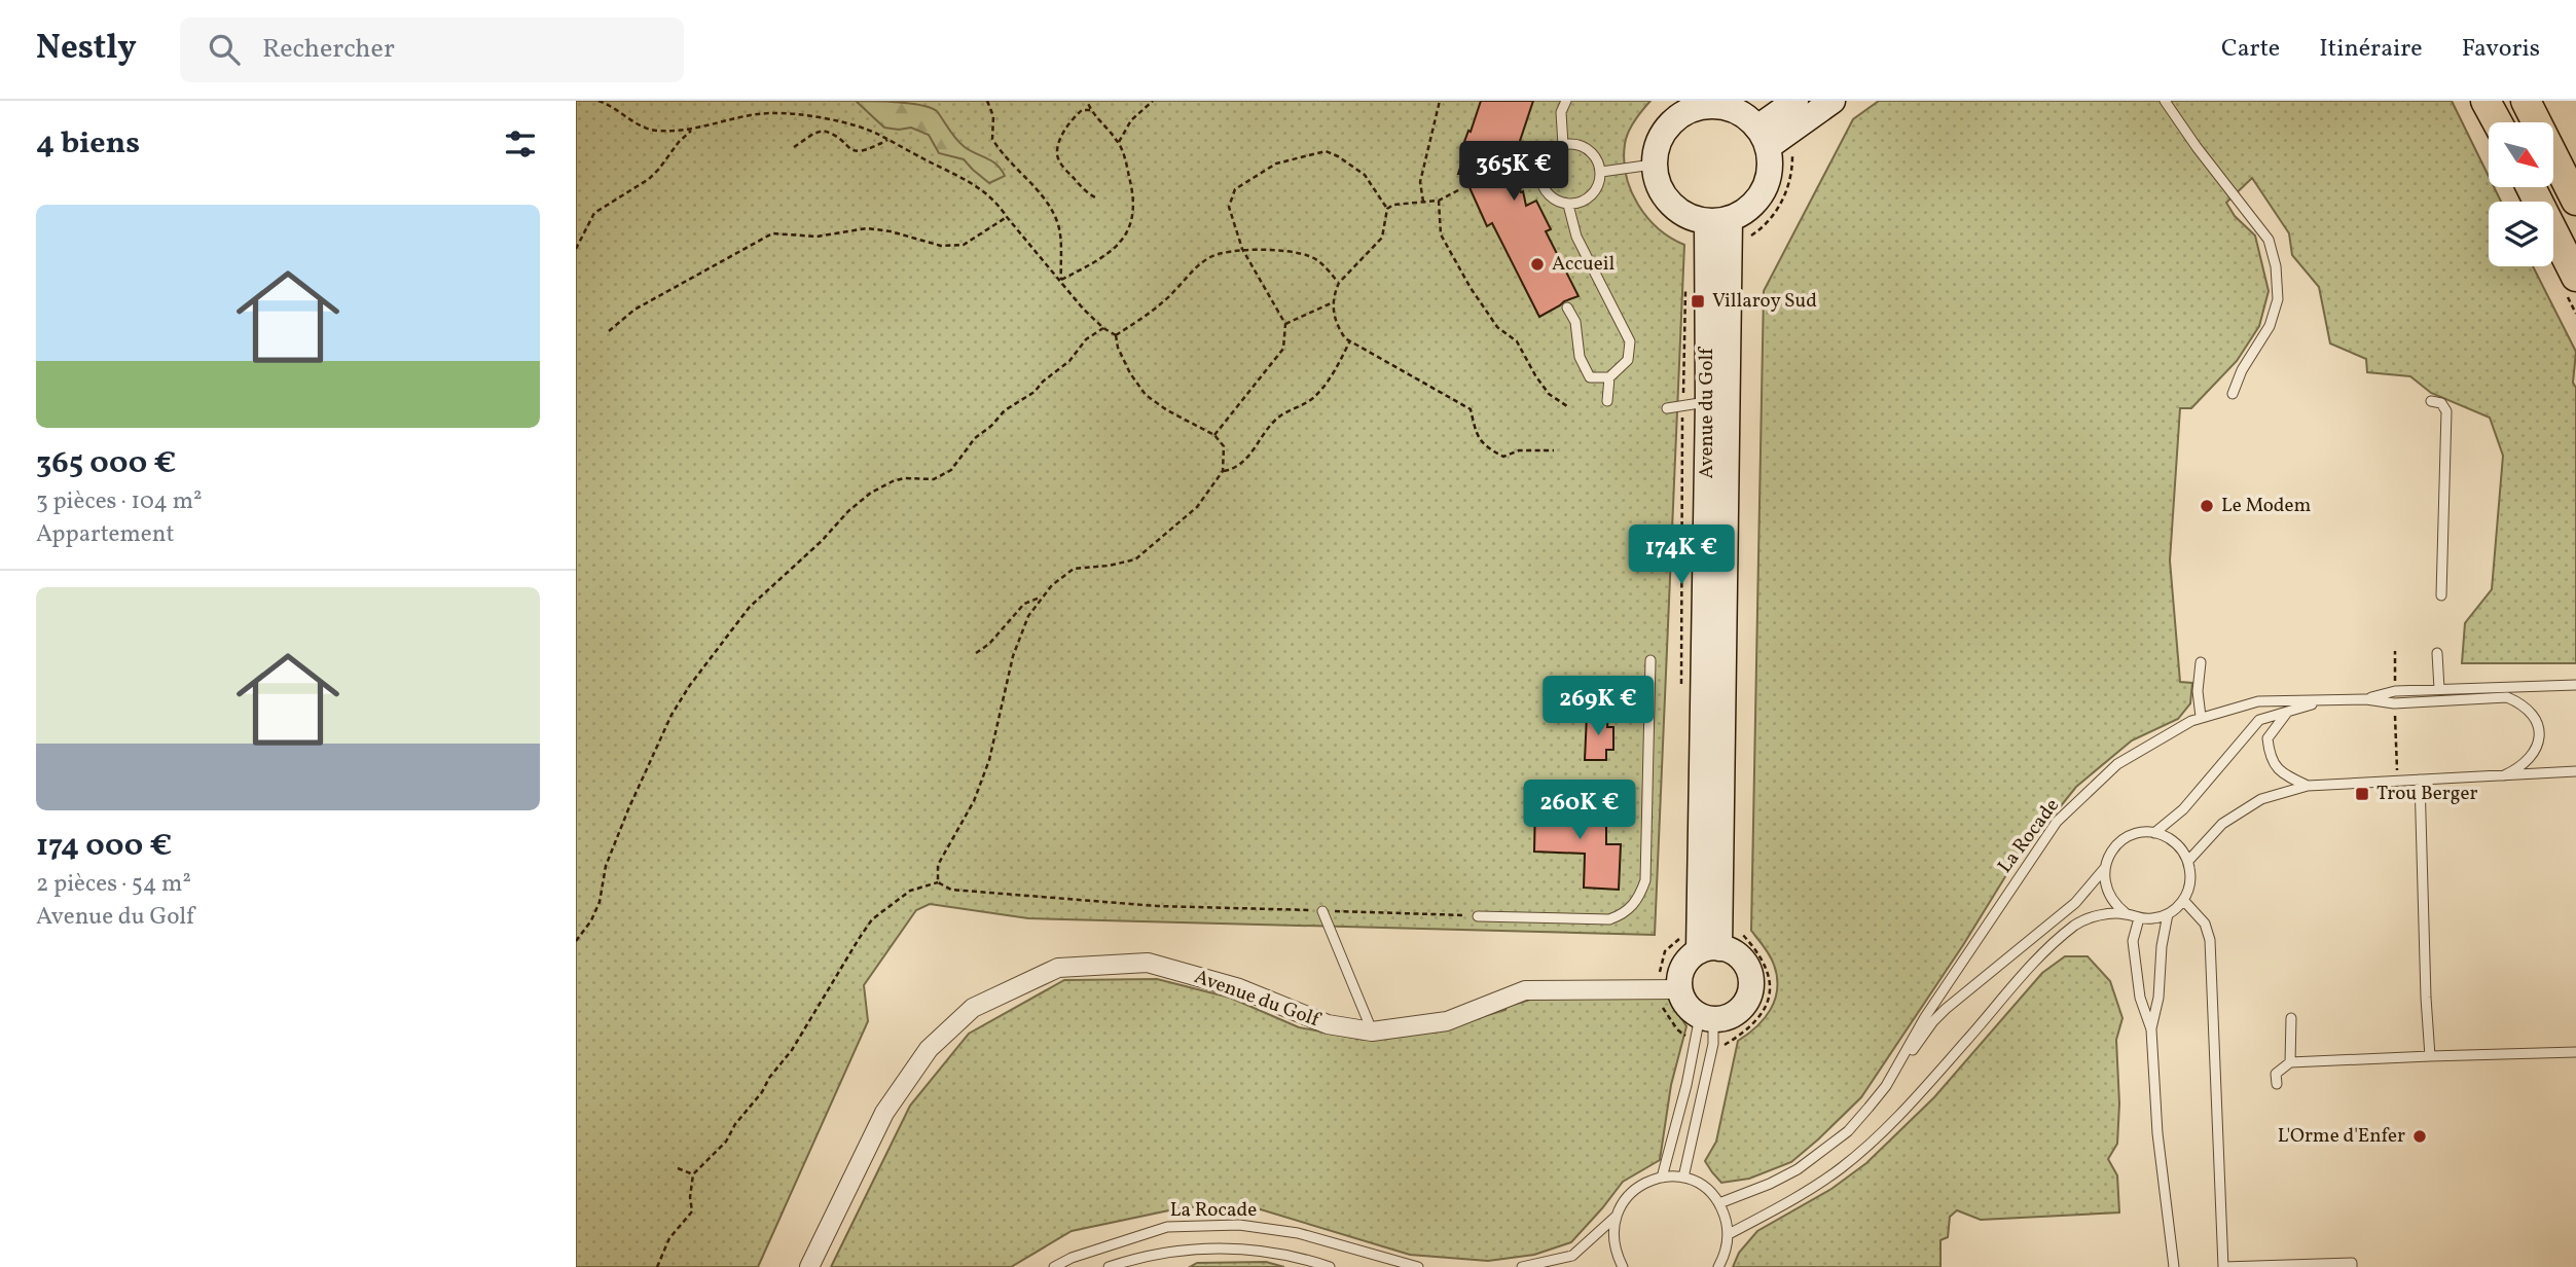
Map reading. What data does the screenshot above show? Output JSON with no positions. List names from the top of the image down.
{
  "streets": {
    "street": ["Avenue du Golf"],
    "lane": ["La Rocade"]
  },
  "places": {
    "other": ["Accueil", "Le Modem", "L'Orme d'Enfer"],
    "transit": ["Villaroy Sud", "Trou Berger"]
  },
  "north": "bottom right",
  "page": {
    "header": "Nestly",
    "search": "Rechercher",
    "nav": ["Carte", "Itinéraire", "Favoris"],
    "heading": "4 biens",
    "price": [
      "365K €",
      "174K €",
      "269K €",
      "260K €"
    ],
    "list": [
      {
        "name": "365 000 €",
        "note": "3 pièces · 104 m² · Appartement"
      },
      {
        "name": "174 000 €",
        "note": "2 pièces · 54 m² · Avenue du Golf"
      }
    ]
  }
}
